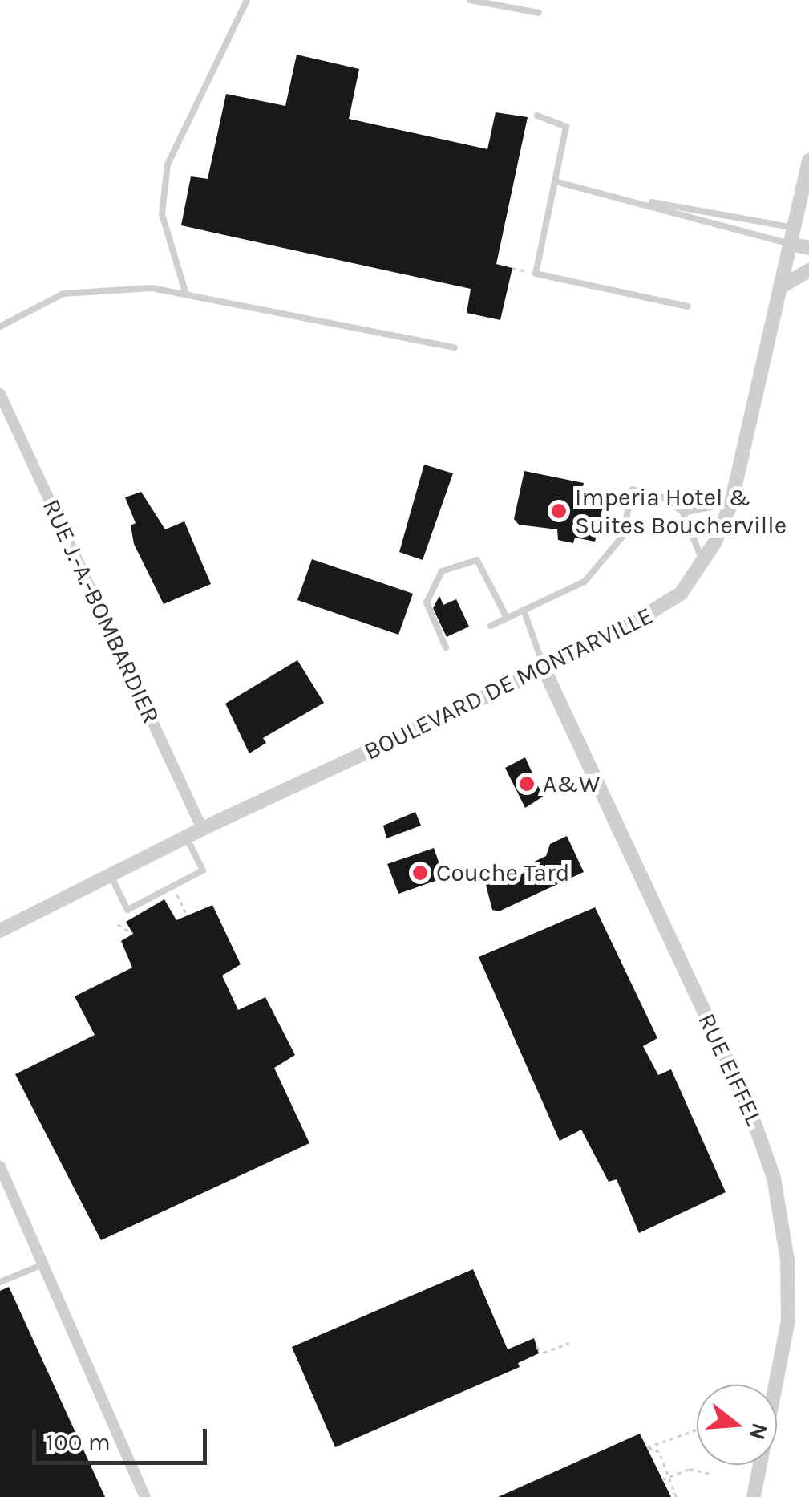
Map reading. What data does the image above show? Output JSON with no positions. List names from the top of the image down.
{
  "streets": {
    "street": ["RUE J.-A.-BOMBARDIER", "BOULEVARD DE MONTARVILLE", "RUE EIFFEL"]
  },
  "crossings": [
    ["RUE J.-A.-BOMBARDIER", "BOULEVARD DE MONTARVILLE"],
    ["BOULEVARD DE MONTARVILLE", "RUE EIFFEL"]
  ],
  "places": ["Imperia Hotel & Suites Boucherville", "A&W", "Couche Tard"],
  "scale_bar": "100 m",
  "north": "right"
}
